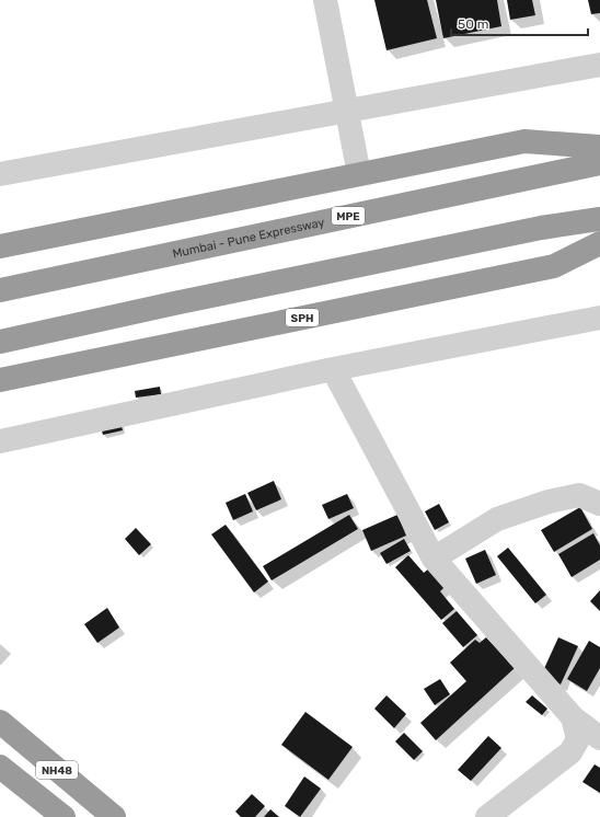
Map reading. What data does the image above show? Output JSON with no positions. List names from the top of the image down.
{
  "streets": {
    "highway": [
      "MPE",
      "Mumbai - Pune Expressway",
      "SPH",
      "NH48"
    ]
  },
  "scale_bar": "50 m"
}
